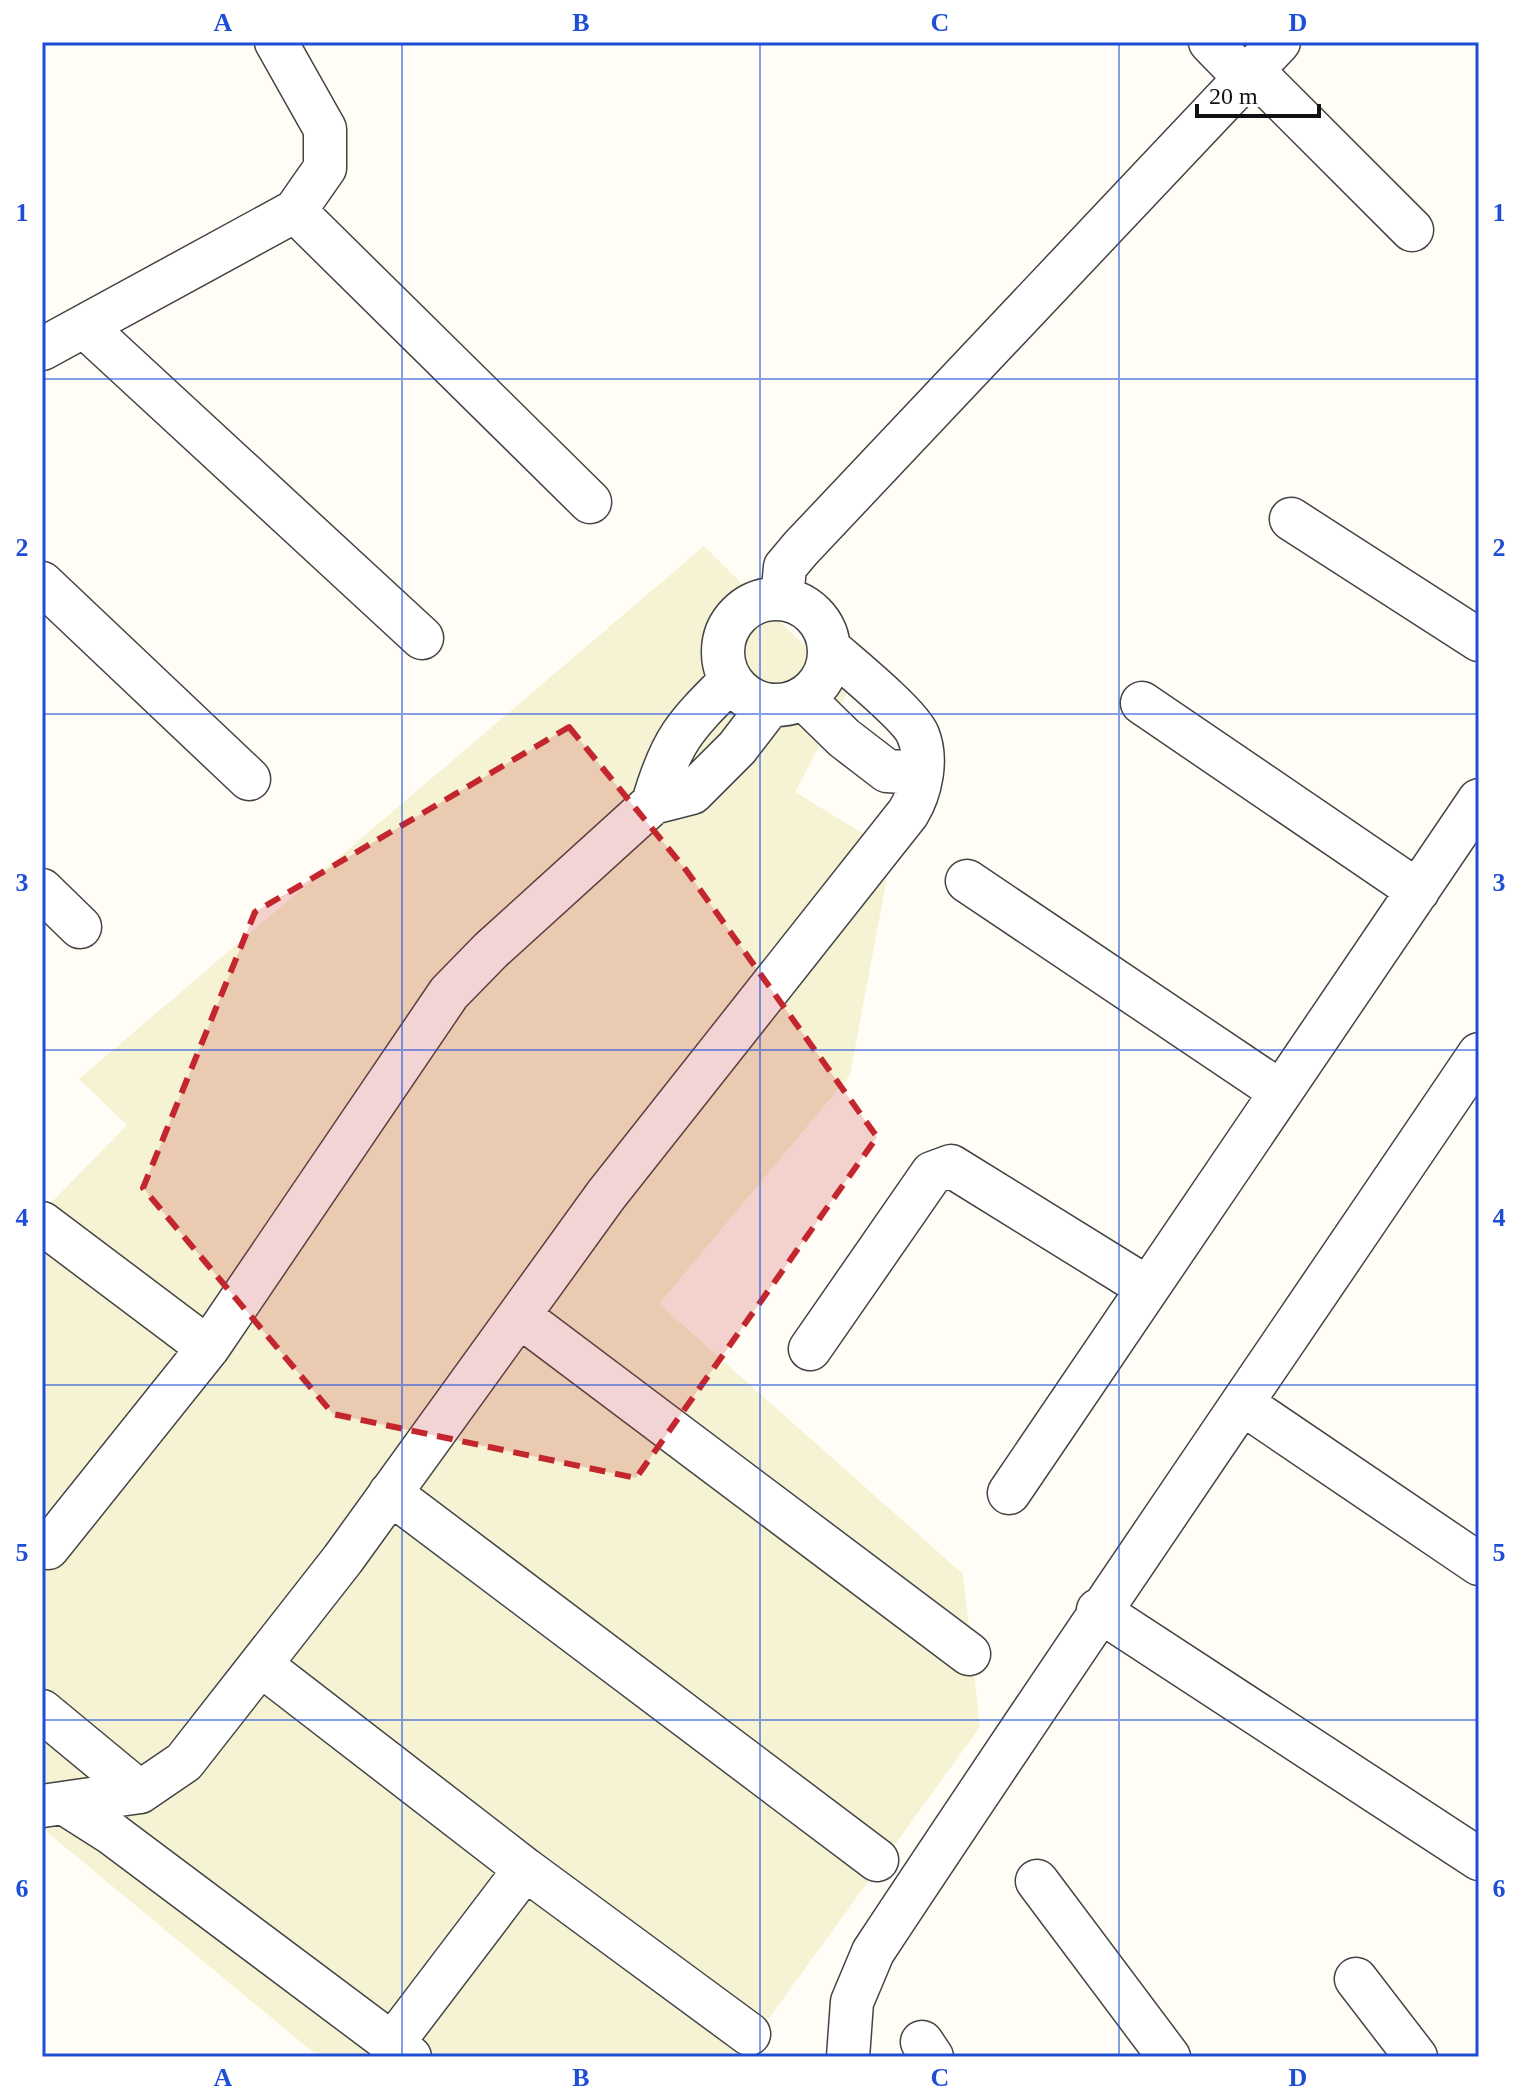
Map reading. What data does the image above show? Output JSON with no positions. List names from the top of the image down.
{
  "scale_bar": "20 m",
  "grid": {
    "columns": [
      "A",
      "B",
      "C",
      "D"
    ],
    "rows": [
      "1",
      "2",
      "3",
      "4",
      "5",
      "6"
    ]
  }
}
